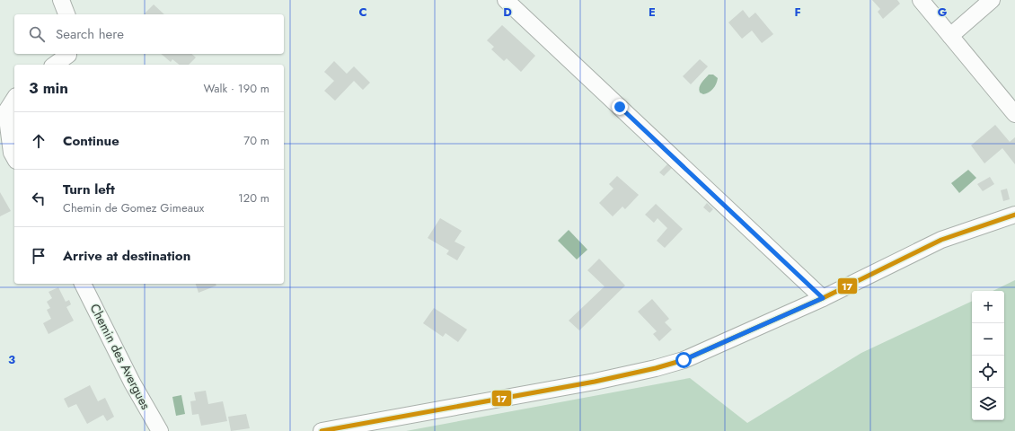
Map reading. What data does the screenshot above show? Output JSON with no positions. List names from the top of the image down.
{
  "streets": {
    "street": ["Chemin des Avergues"]
  },
  "lines": ["transit line 17"],
  "page": {
    "search": "Search here",
    "heading": ["3 min", "Walk · 190 m"],
    "list": [
      ["Continue", "70 m"],
      ["Turn left", "Chemin de Gomez Gimeaux", "120 m"],
      "Arrive at destination"
    ],
    "map_buttons": ["+", "−"]
  },
  "grid": {
    "columns": [
      "C",
      "D",
      "E",
      "F",
      "G"
    ],
    "rows": ["3"]
  }
}
